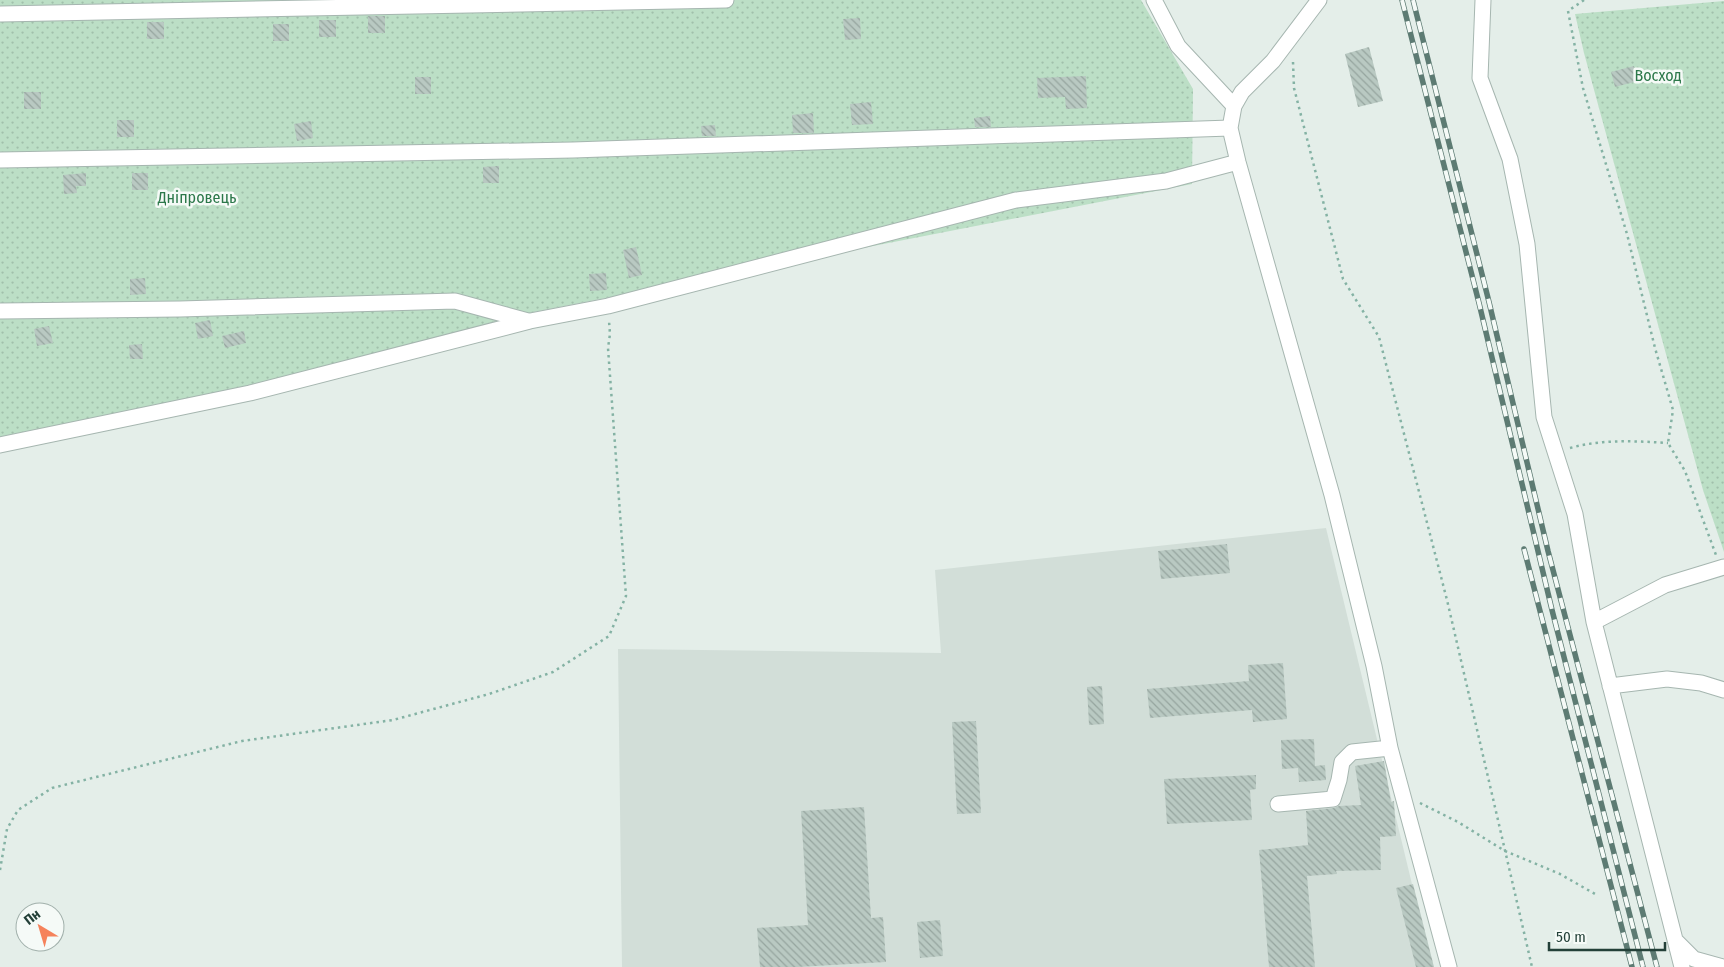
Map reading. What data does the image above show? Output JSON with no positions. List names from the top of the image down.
{
  "parks": ["Восход", "Дніпровець"],
  "scale_bar": "50 m",
  "north": "top left"
}
